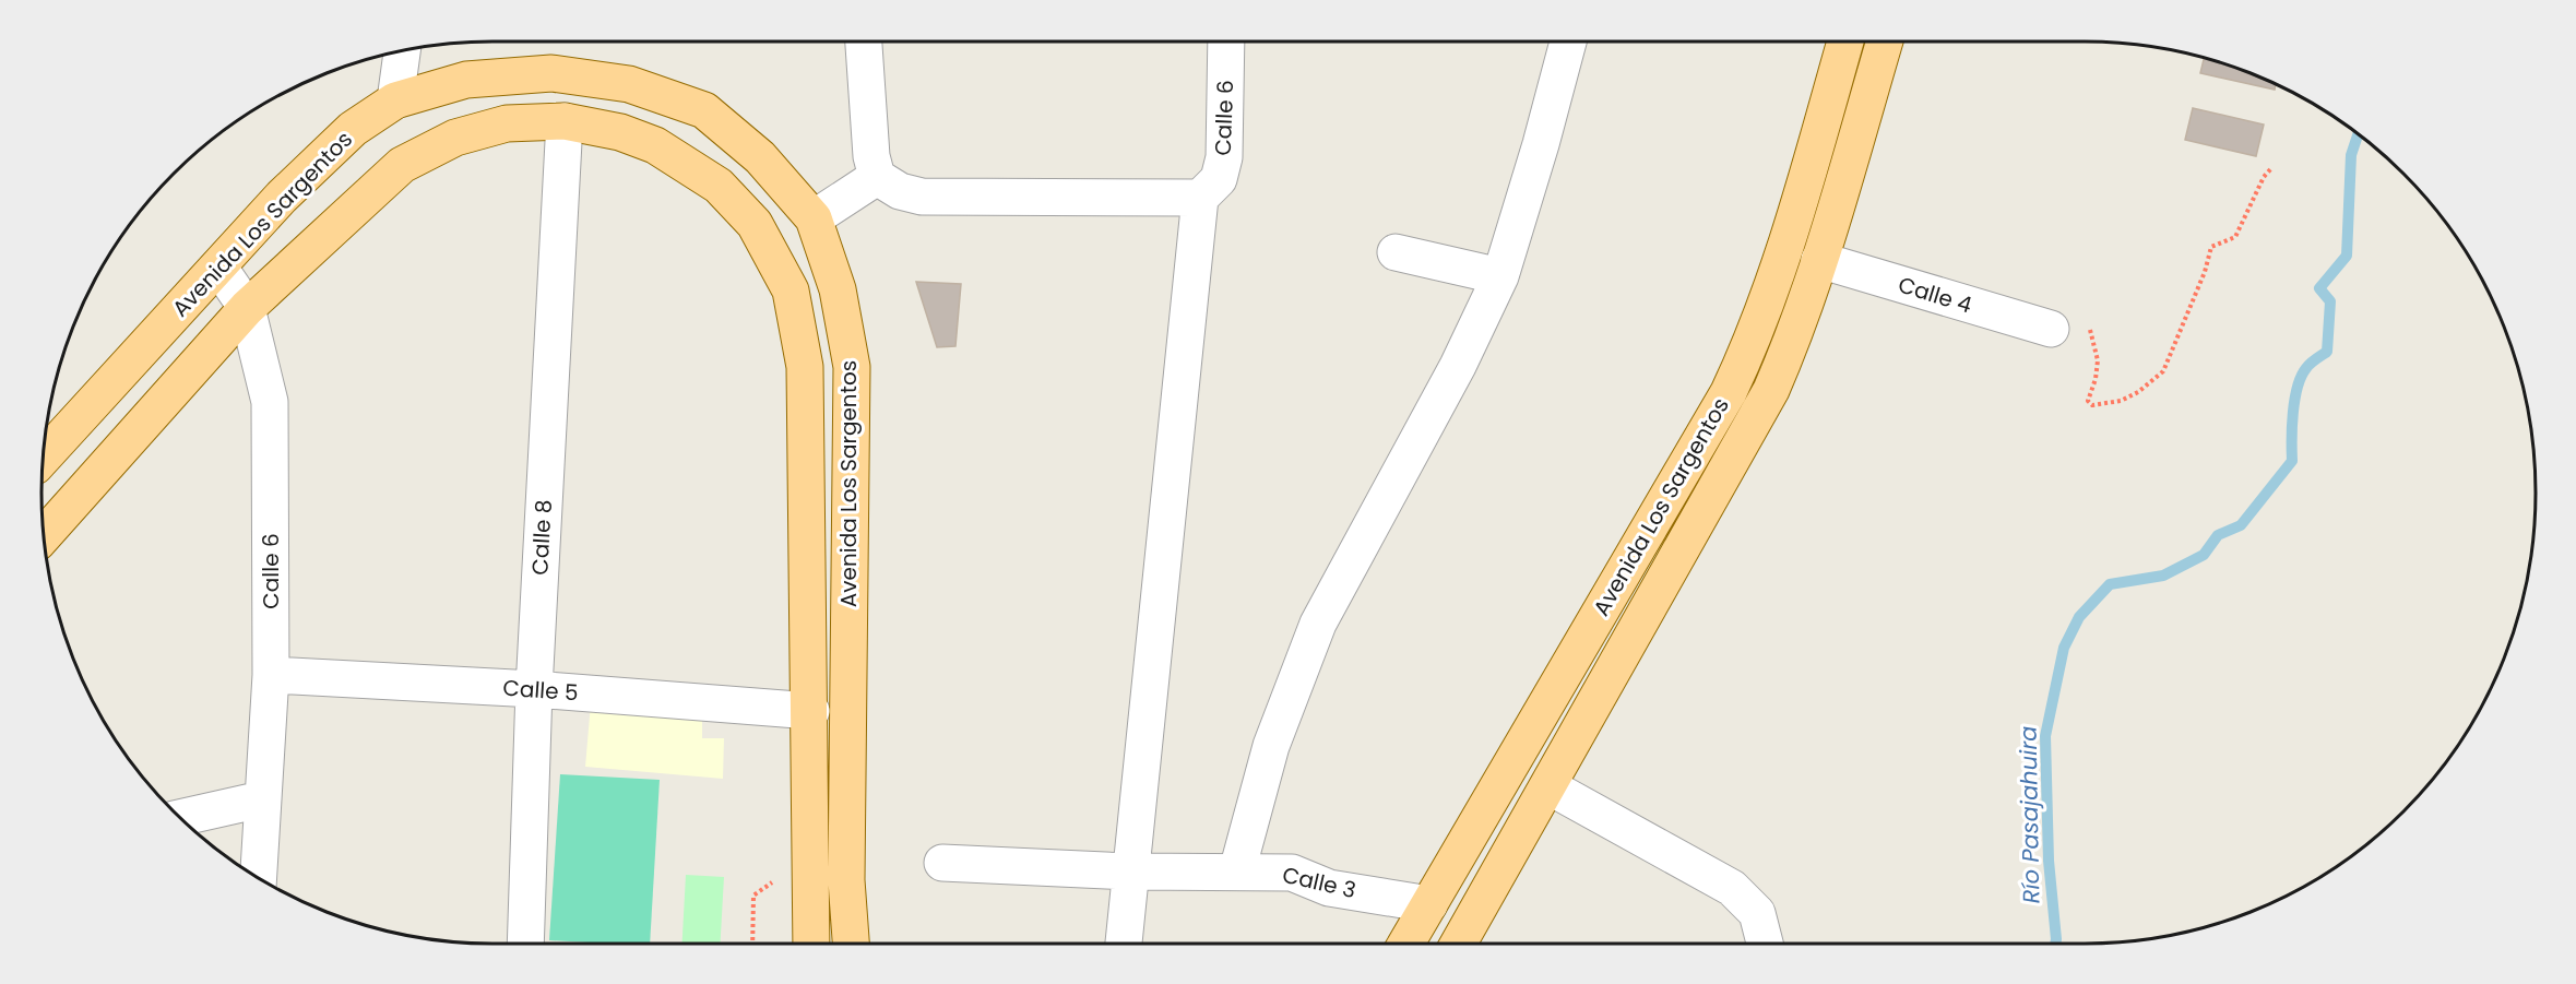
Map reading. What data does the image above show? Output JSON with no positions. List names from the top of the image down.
{
  "streets": {
    "main road": ["Avenida Los Sargentos"],
    "street": [
      "Calle 6",
      "Calle 4",
      "Calle 8",
      "Calle 5",
      "Calle 3"
    ]
  },
  "crossings": [
    ["Calle 6", "Avenida Los Sargentos"],
    ["Calle 6", "Calle 5"],
    ["Avenida Los Sargentos", "Calle 4"],
    ["Avenida Los Sargentos", "Calle 8"],
    ["Avenida Los Sargentos", "Calle 5"],
    ["Avenida Los Sargentos", "Calle 3"],
    ["Calle 8", "Calle 5"]
  ],
  "water": ["Río Pasajahuira"]
}
